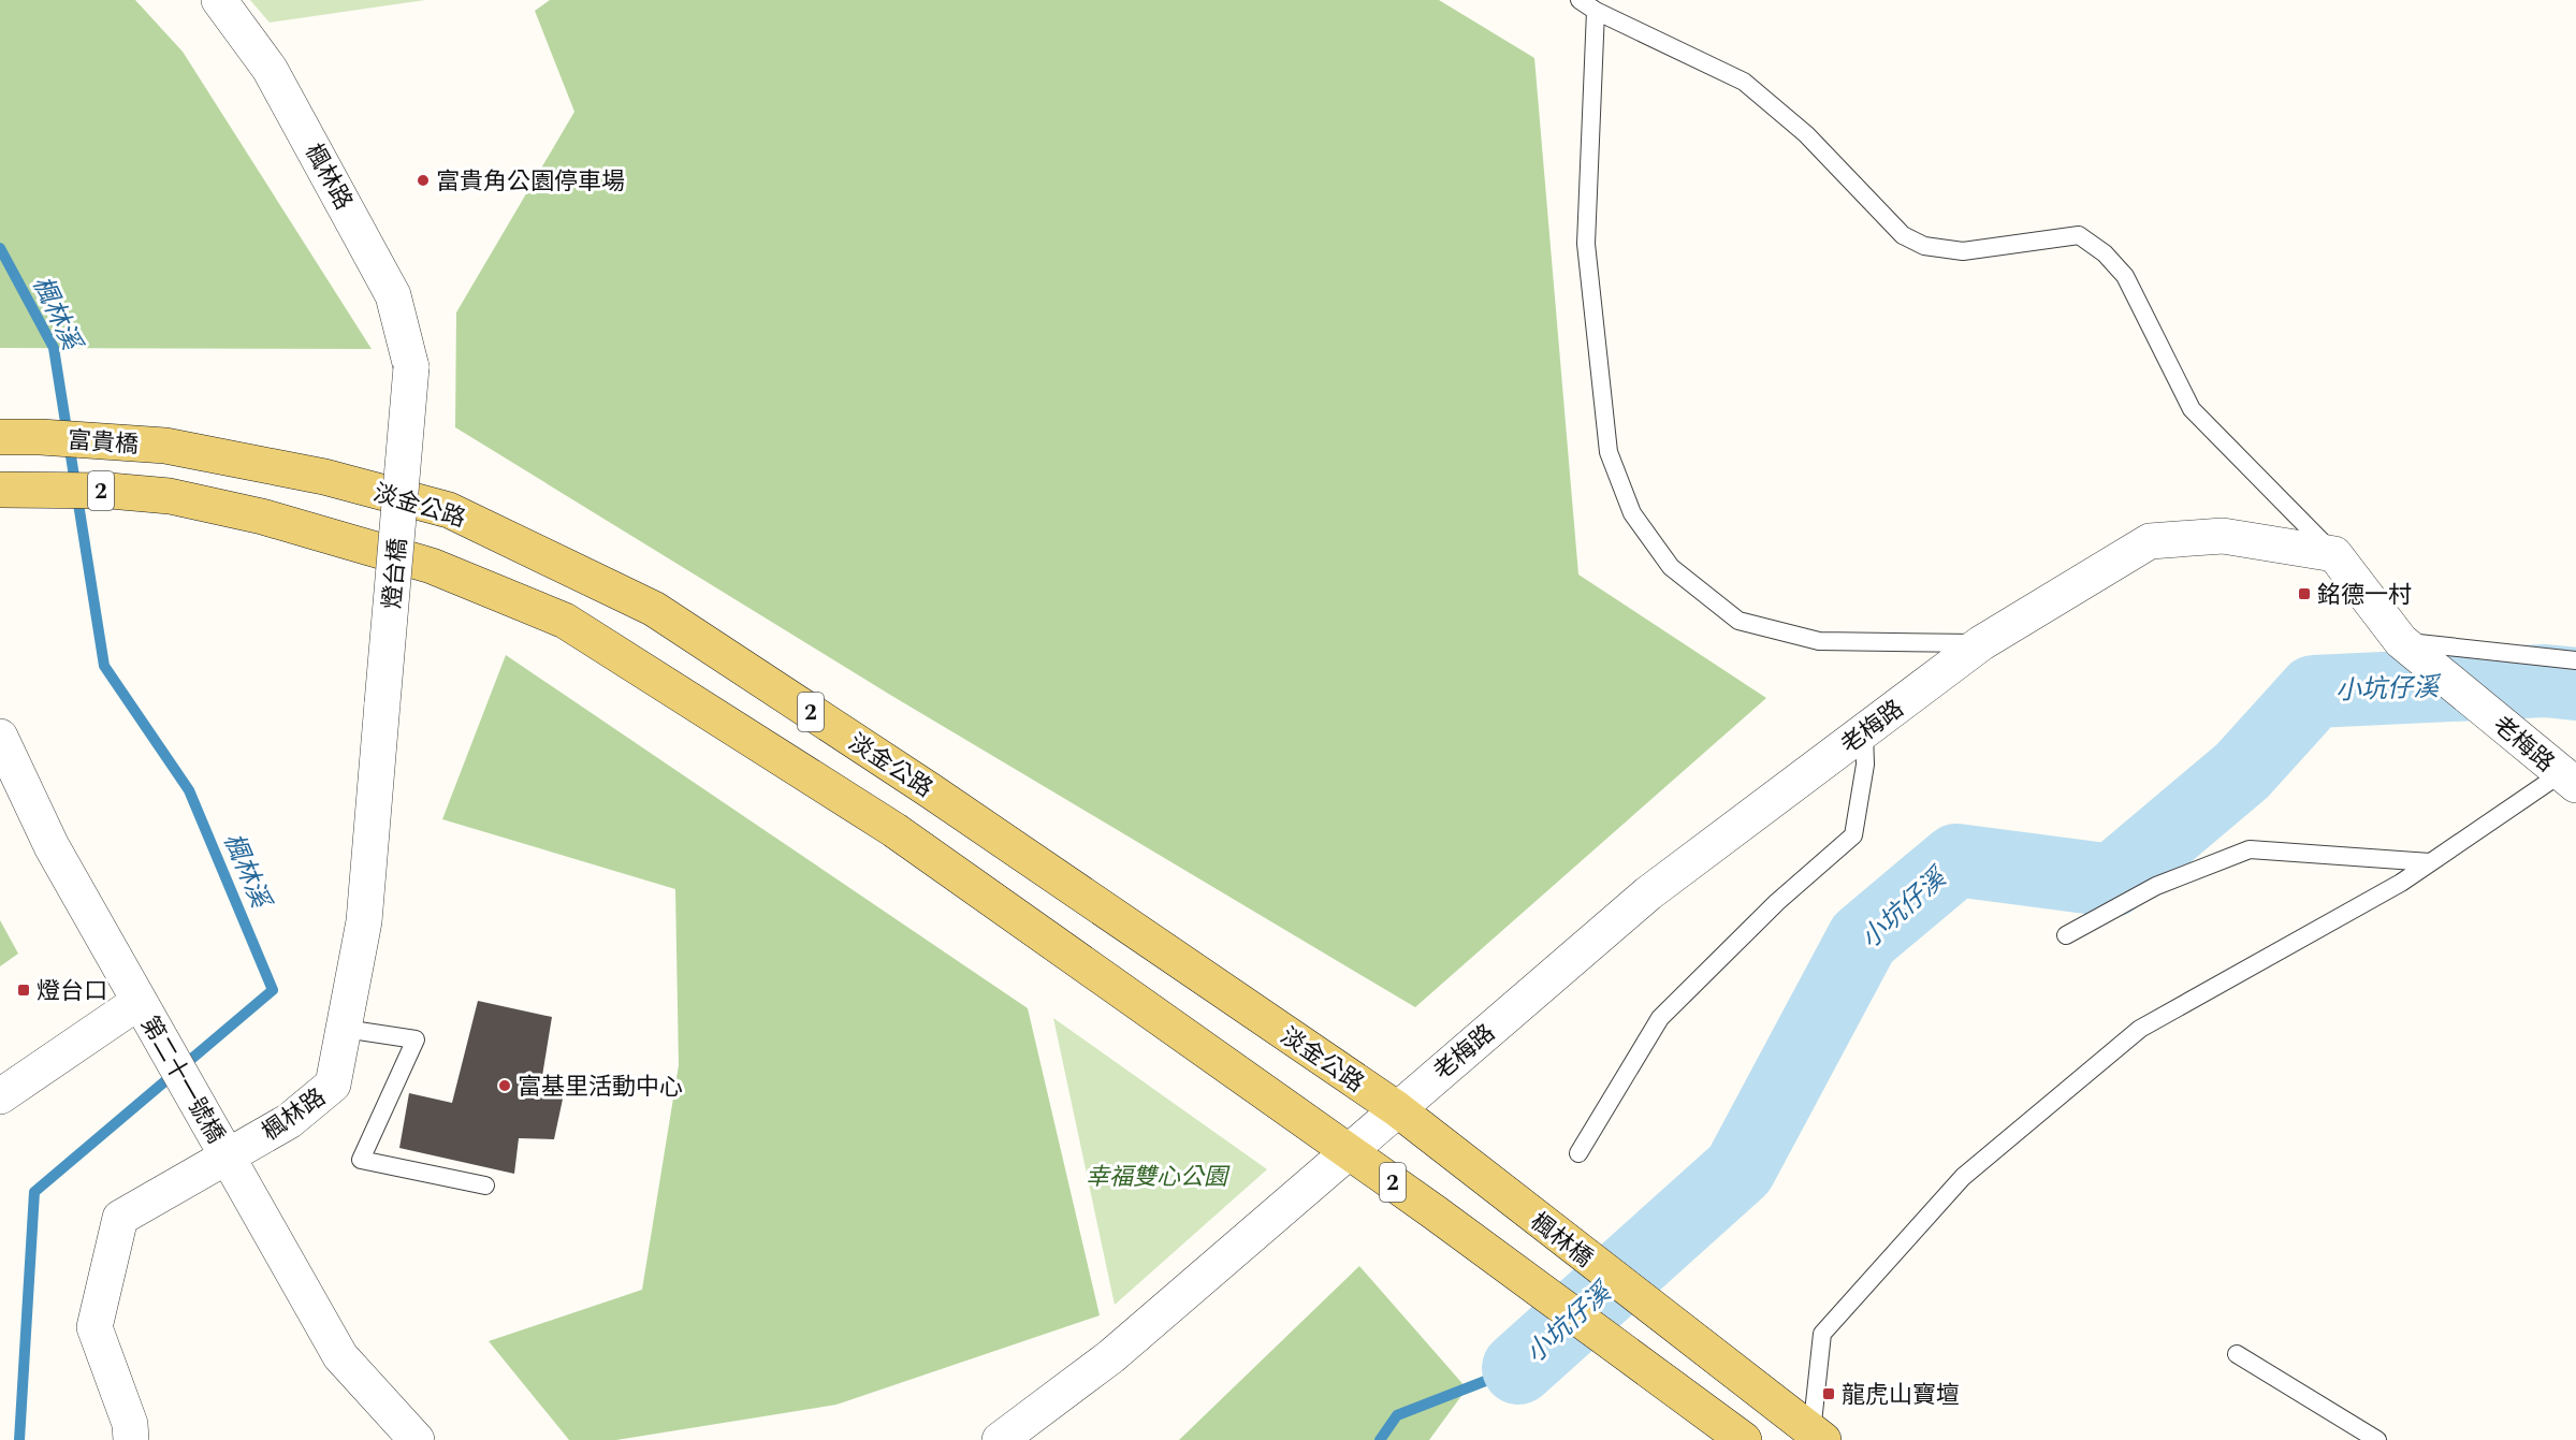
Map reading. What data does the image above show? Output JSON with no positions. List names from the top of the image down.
{
  "streets": {
    "main road": [
      "富貴橋",
      "2",
      "淡金公路",
      "楓林橋"
    ],
    "street": [
      "楓林路",
      "燈台橋",
      "老梅路",
      "第二十一號橋"
    ]
  },
  "crossings": [
    ["楓林路", "燈台橋"],
    ["楓林路", "第二十一號橋"],
    ["富貴橋", "2"],
    ["富貴橋", "淡金公路"],
    ["富貴橋", "老梅路"],
    ["2", "老梅路"],
    ["淡金公路", "老梅路"],
    ["淡金公路", "楓林橋"]
  ],
  "water": ["楓林溪", "小坑仔溪"],
  "parks": ["幸福雙心公園"],
  "places": {
    "other": ["富貴角公園停車場", "富基里活動中心"],
    "transit": ["銘德一村", "燈台口", "龍虎山寶壇"]
  }
}
